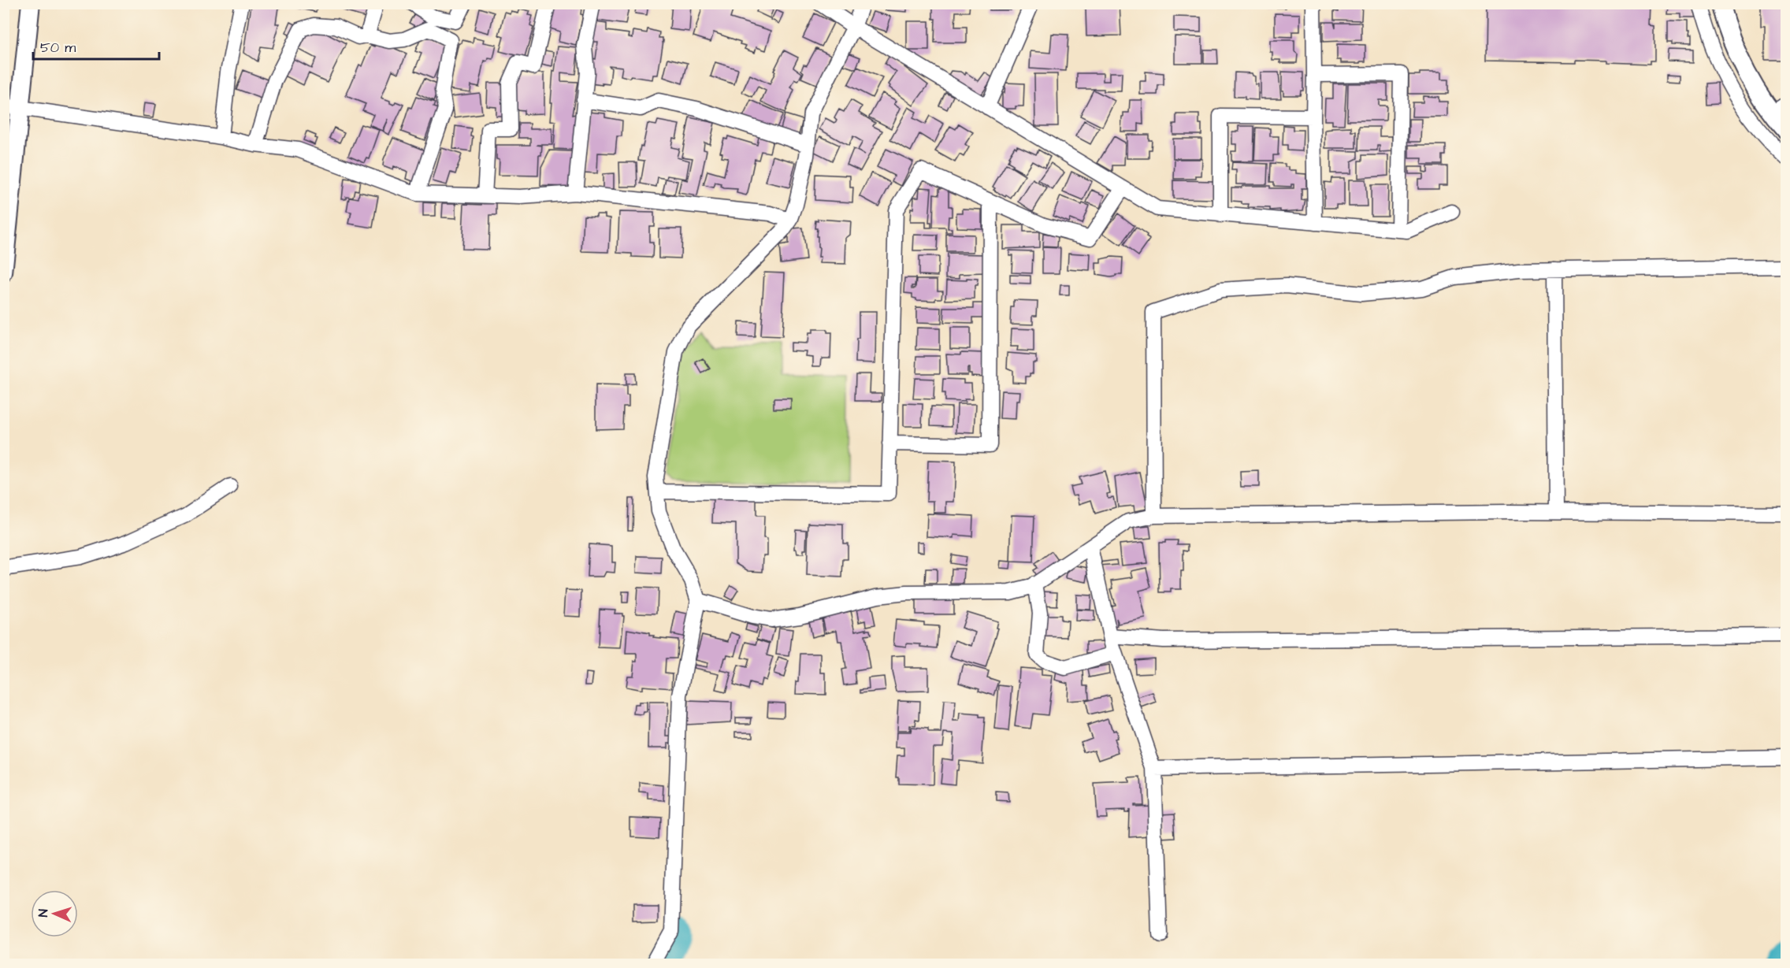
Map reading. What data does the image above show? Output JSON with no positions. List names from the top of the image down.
{
  "scale_bar": "50 m",
  "north": "left"
}
